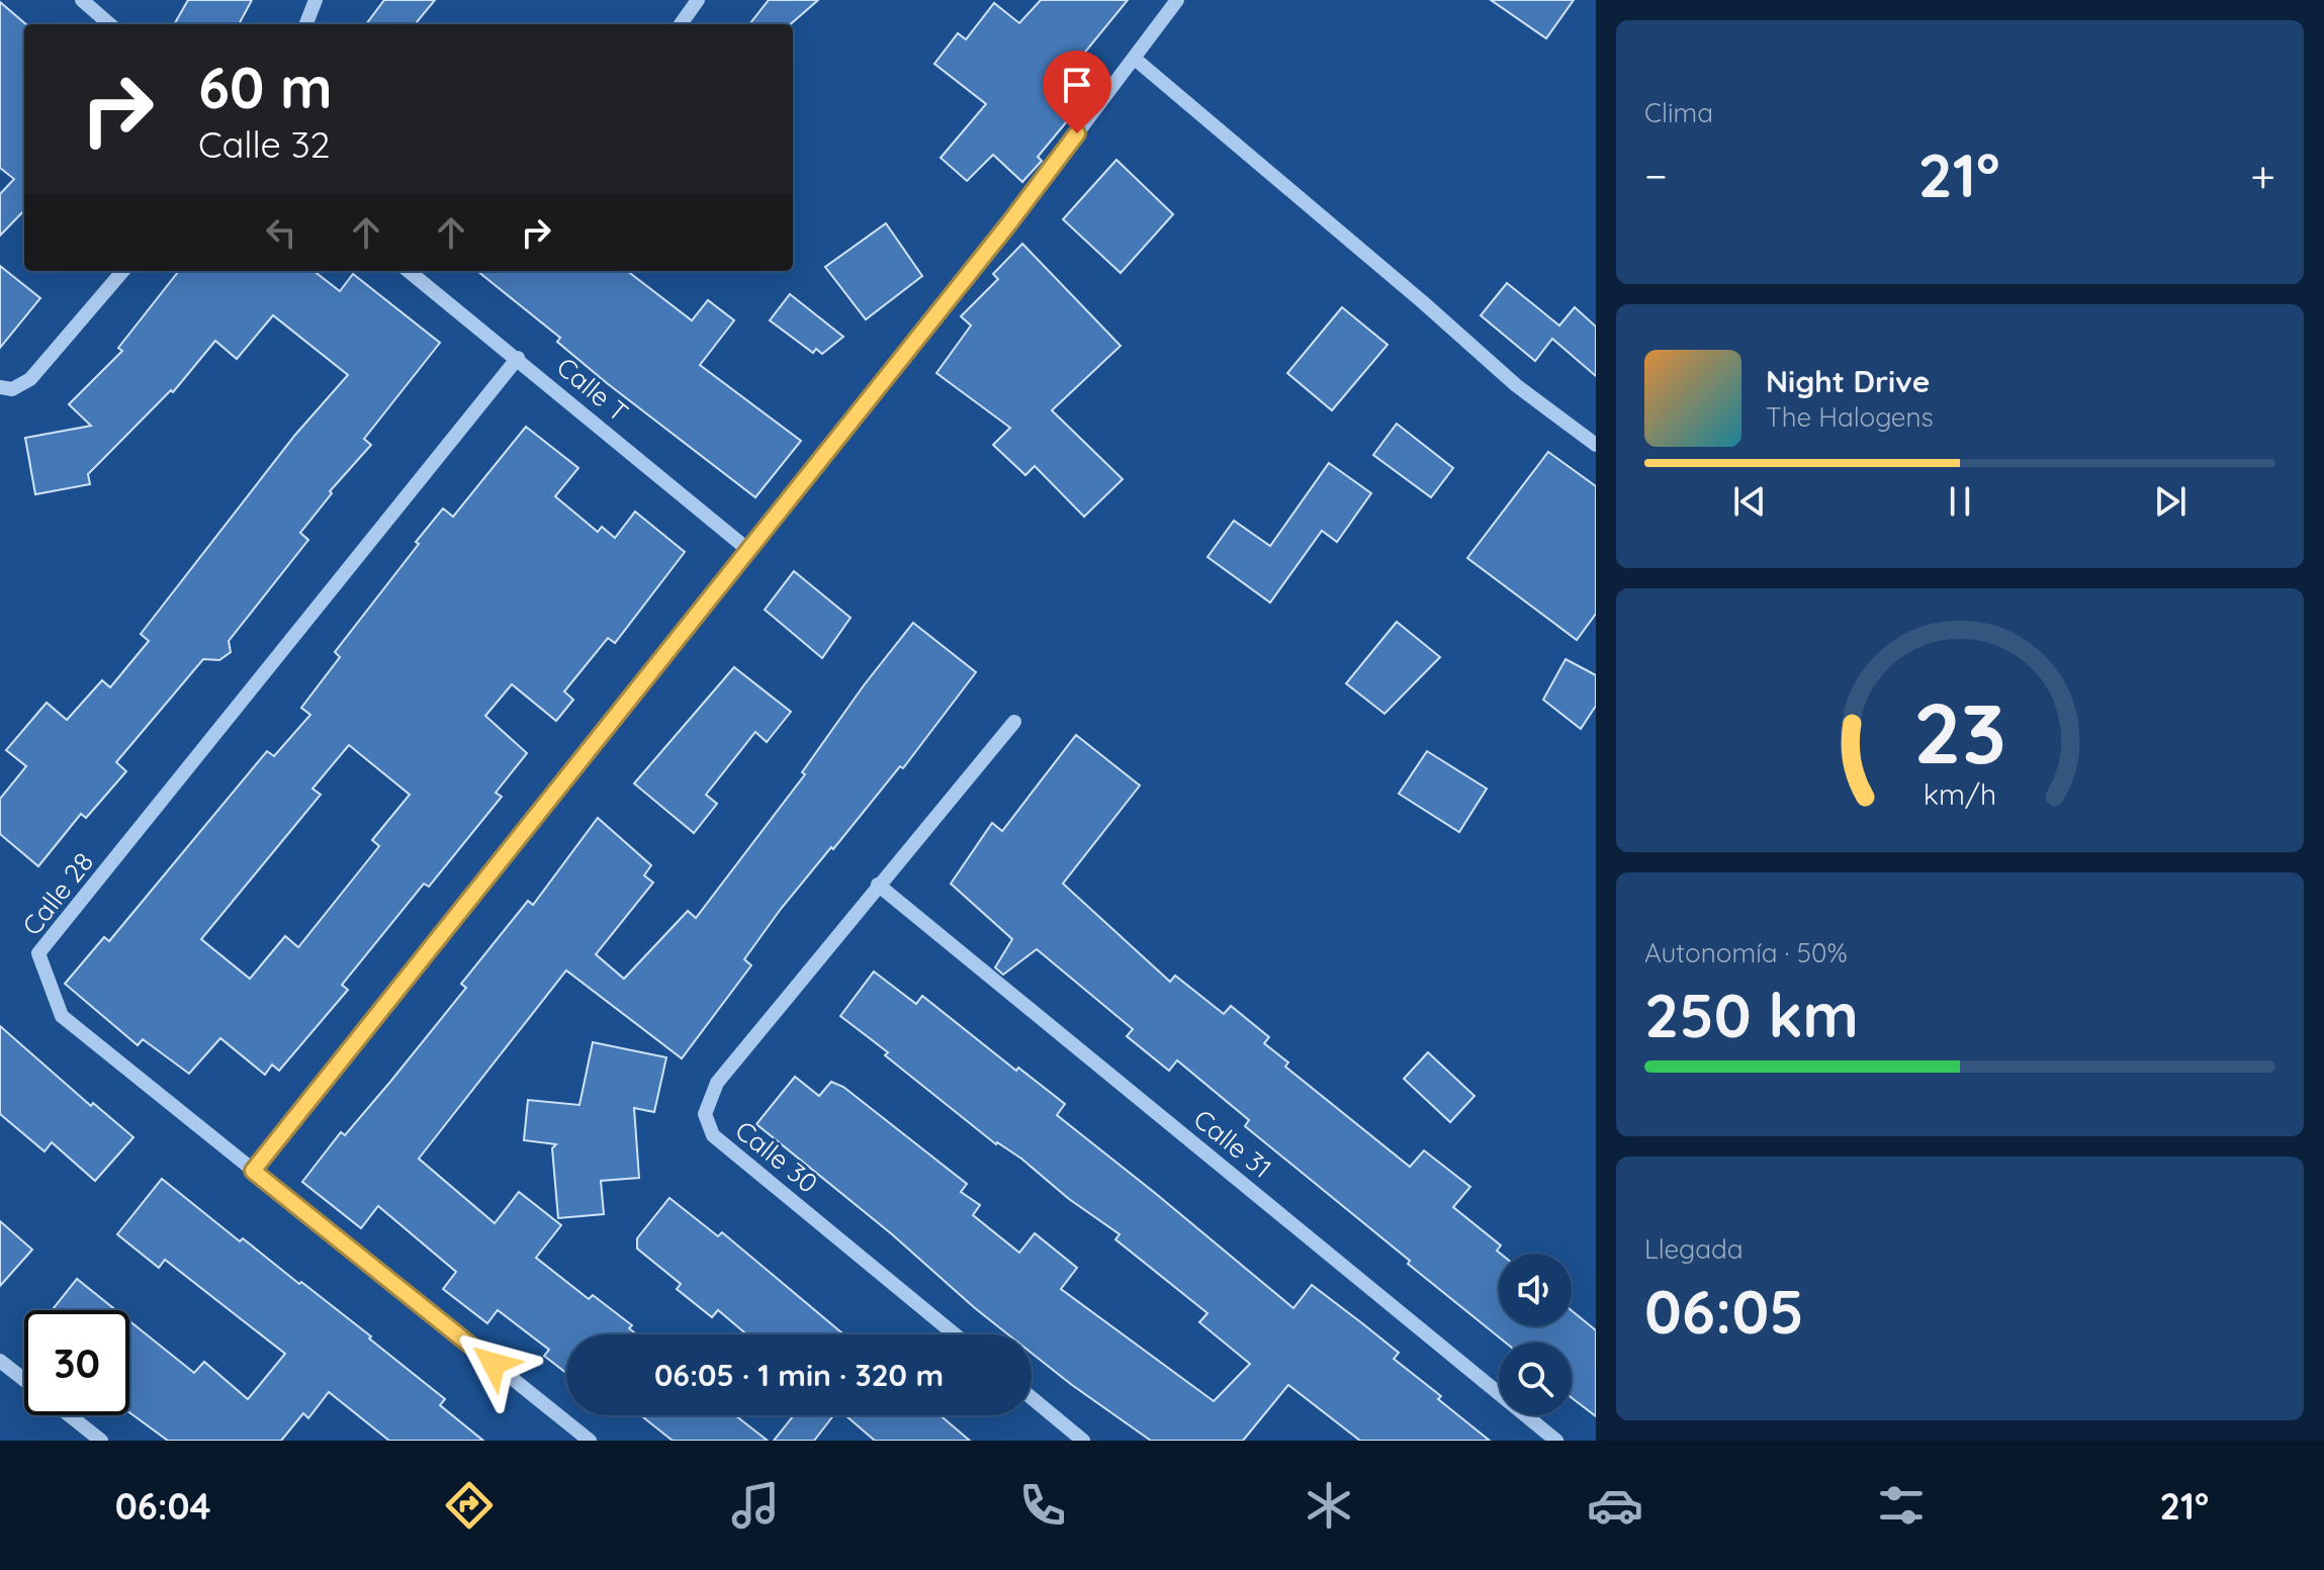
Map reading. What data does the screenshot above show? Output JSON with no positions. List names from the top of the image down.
{
  "streets": {
    "street": [
      "Calle T",
      "Calle 28",
      "Calle 31",
      "Calle 30"
    ]
  },
  "crossings": [
    ["Calle T", "Calle 28"],
    ["Calle 31", "Calle 30"]
  ],
  "page": {
    "tile": [
      "Clima",
      ["Autonomía · 50%", "250 km"],
      ["Llegada", "06:05"]
    ],
    "turn": ["60 m", "Calle 32"],
    "heat": ["−", "21°", "+"],
    "song": ["Night Drive", "The Halogens"],
    "limit": "30",
    "trip": "06:05 · 1 min · 320 m",
    "tabs": ["06:04", "21°"],
    "gauge": ["23", "km/h"]
  }
}
